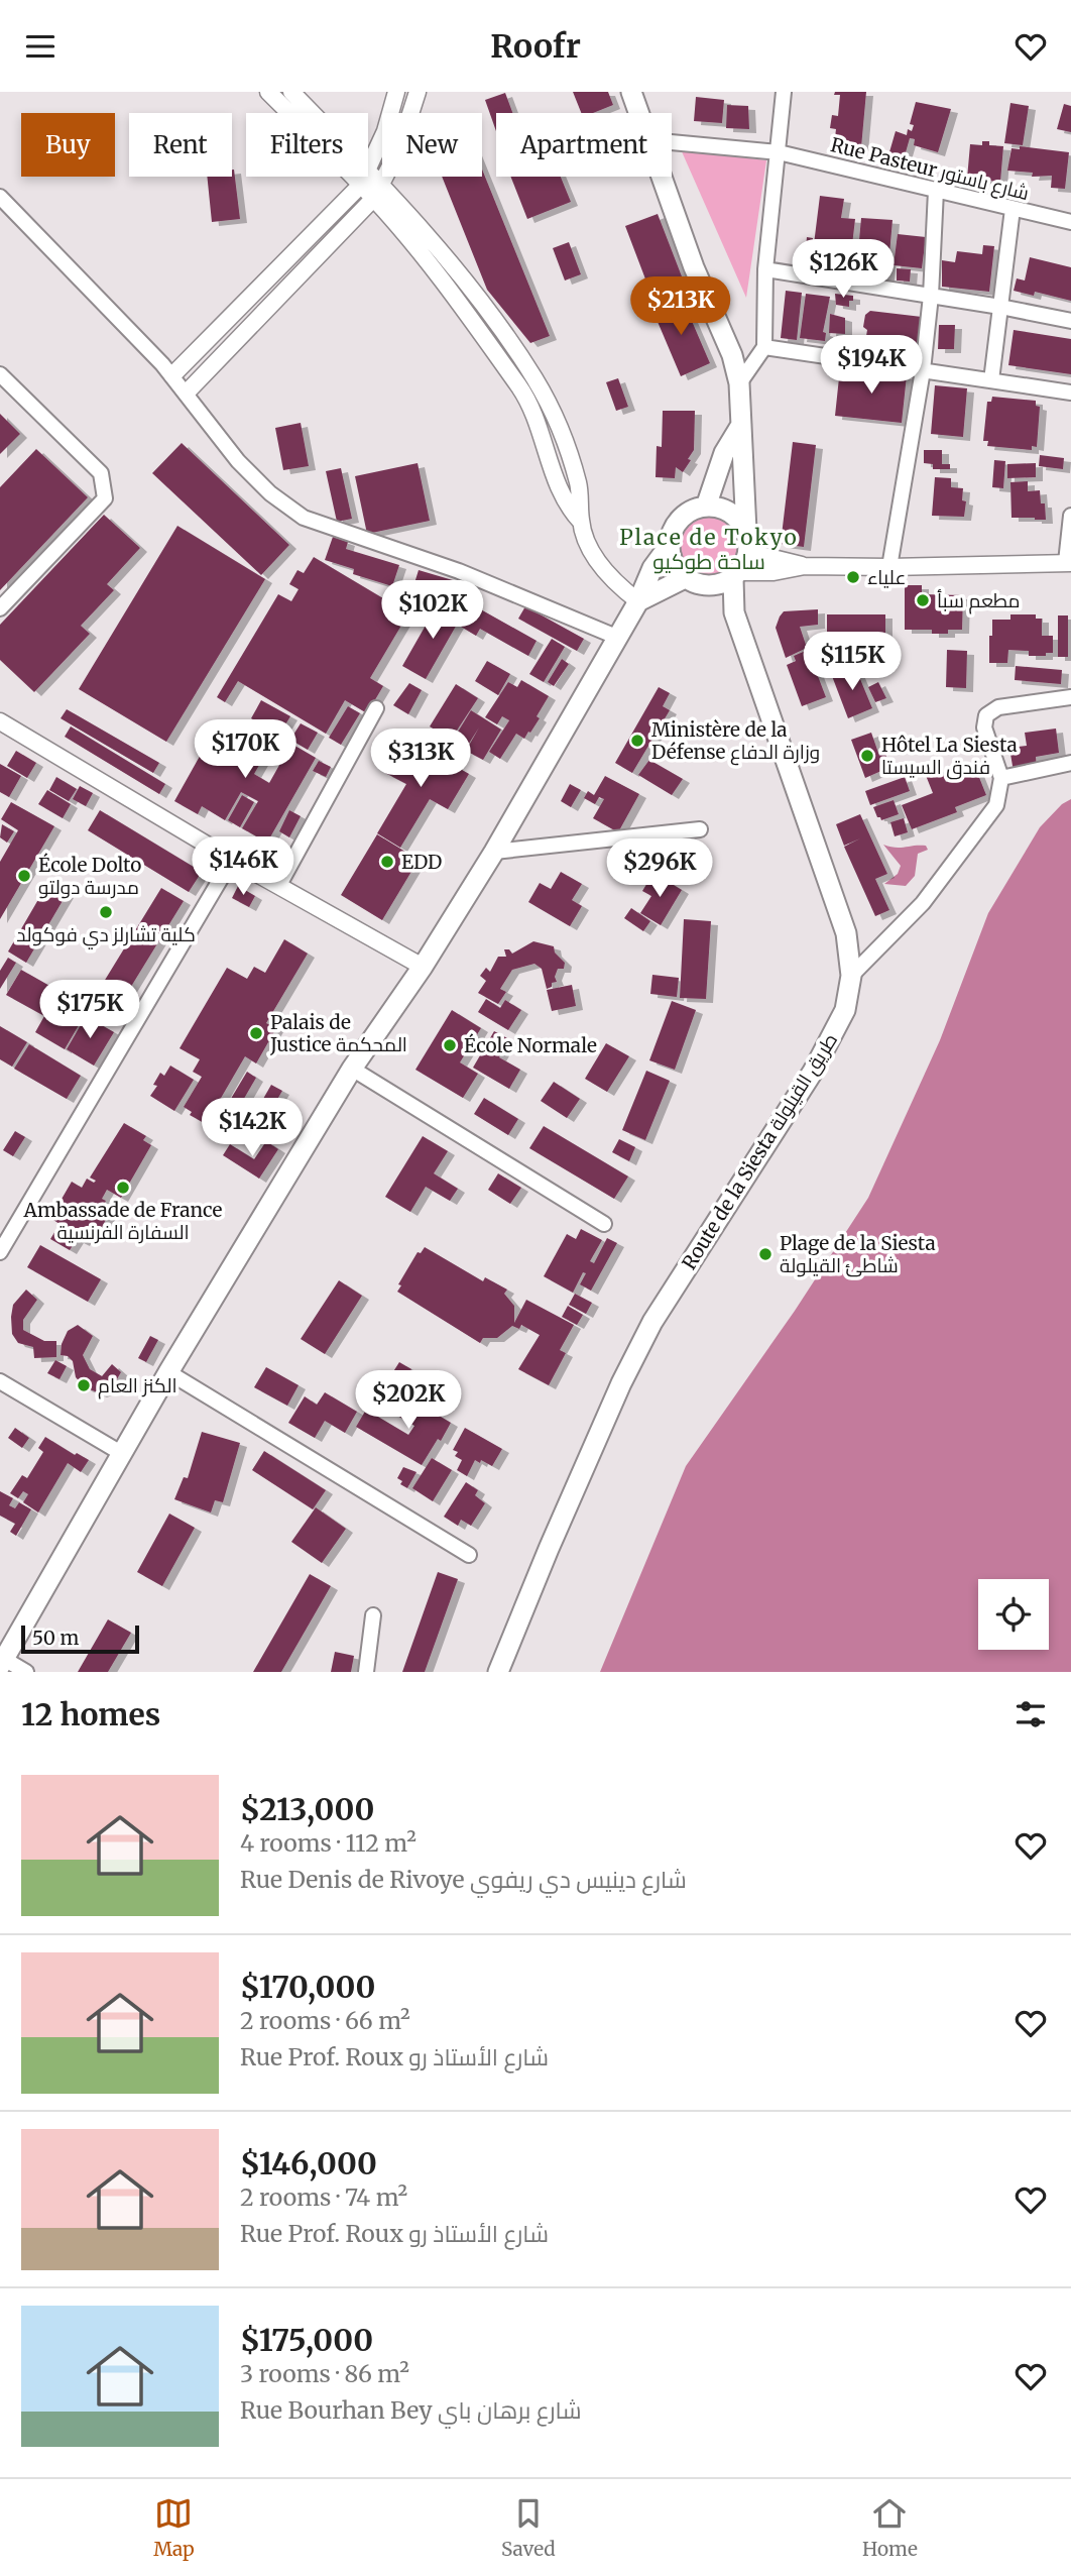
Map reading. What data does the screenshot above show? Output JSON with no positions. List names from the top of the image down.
{
  "streets": {
    "main road": ["Route de la Siesta طريق القيلولة"],
    "street": ["Rue Pasteur شارع باستور"]
  },
  "districts": ["Place de Tokyo ساحة طوكيو"],
  "places": [
    "علياء",
    "مطعم سبأ",
    "Ministère de la Défense وزارة الدفاع",
    "Hôtel La Siesta فندق السيستا",
    "EDD",
    "École Dolto مدرسة دولتو",
    "كلية تشارلز دي فوكولد",
    "Palais de Justice المحكمة",
    "École Normale",
    "Ambassade de France السفارة الفرنسية",
    "Plage de la Siesta شاطئ القيلولة",
    "الكنز العام"
  ],
  "scale_bar": "50 m",
  "page": {
    "header": "Roofr",
    "chip": [
      "Buy",
      "Rent",
      "Filters",
      "New",
      "Apartment"
    ],
    "price": [
      "$126K",
      "$213K",
      "$194K",
      "$102K",
      "$115K",
      "$170K",
      "$313K",
      "$146K",
      "$296K",
      "$175K",
      "$142K",
      "$202K"
    ],
    "scale": "50 m",
    "heading": "12 homes",
    "list": [
      {
        "name": "$213,000",
        "note": "4 rooms · 112 m² · Rue Denis de Rivoye شارع دينيس دي ريفوي"
      },
      {
        "name": "$170,000",
        "note": "2 rooms · 66 m² · Rue Prof. Roux شارع الأستاذ رو"
      },
      {
        "name": "$146,000",
        "note": "2 rooms · 74 m² · Rue Prof. Roux شارع الأستاذ رو"
      },
      {
        "name": "$175,000",
        "note": "3 rooms · 86 m² · Rue Bourhan Bey شارع برهان باي"
      }
    ],
    "tabs": ["Map", "Saved", "Home"]
  }
}
